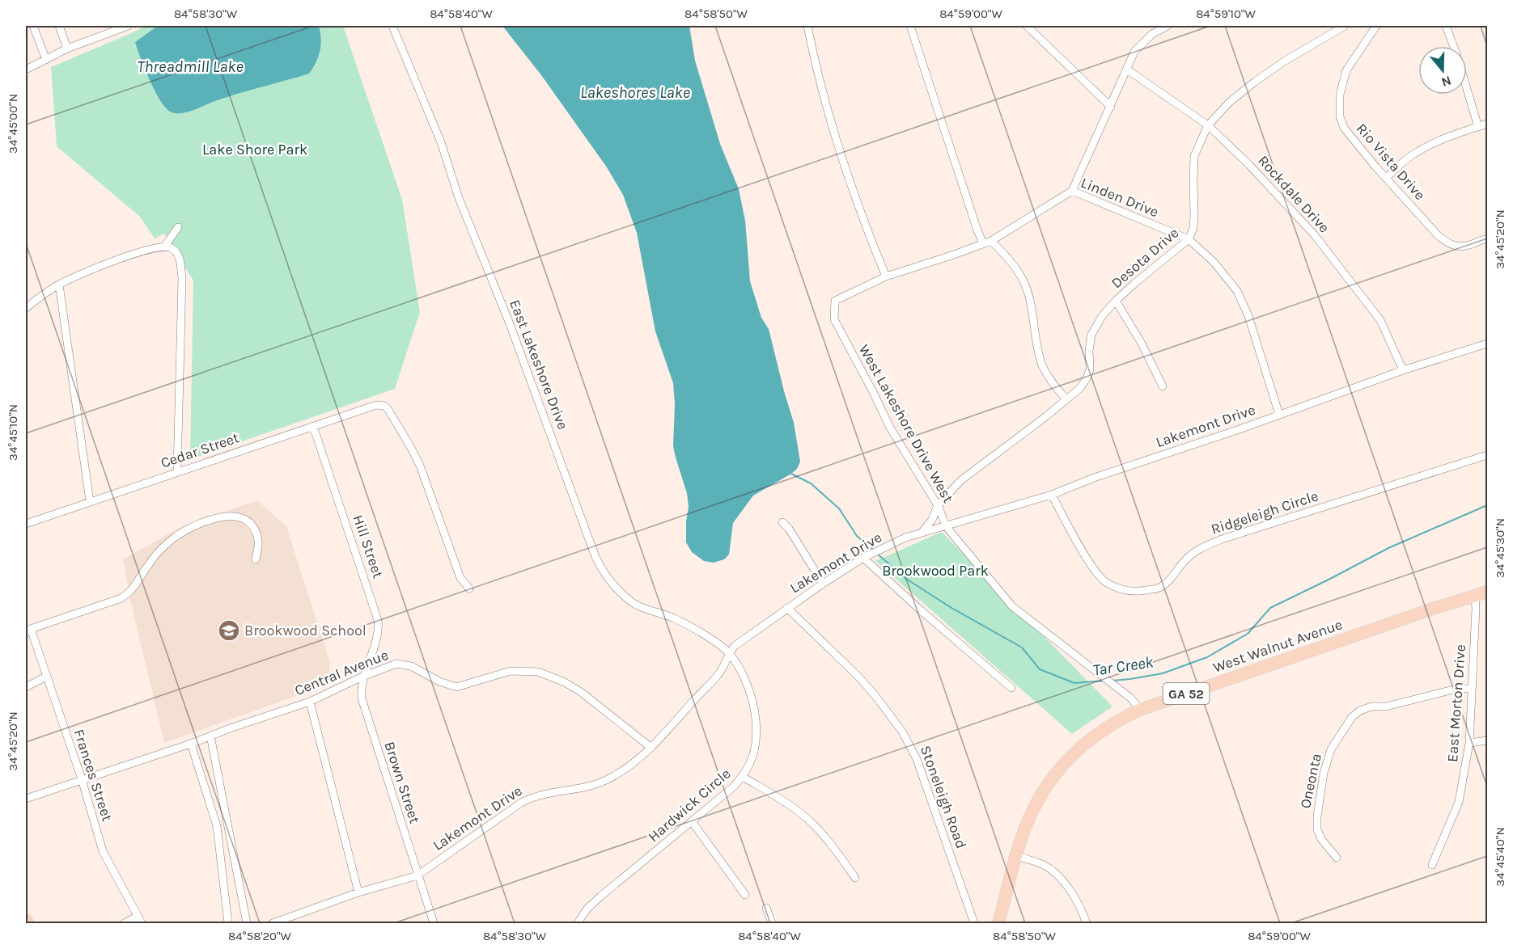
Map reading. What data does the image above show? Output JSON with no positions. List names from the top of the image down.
{
  "streets": {
    "main road": ["West Walnut Avenue", "GA 52"],
    "street": [
      "Rio Vista Drive",
      "Rockdale Drive",
      "Linden Drive",
      "Desota Drive",
      "East Lakeshore Drive",
      "West Lakeshore Drive West",
      "Lakemont Drive",
      "Cedar Street",
      "Ridgeleigh Circle",
      "Hill Street",
      "Central Avenue",
      "East Morton Drive",
      "Frances Street",
      "Oneonta",
      "Brown Street",
      "Stoneleigh Road",
      "Hardwick Circle"
    ]
  },
  "crossings": [
    ["Rockdale Drive", "Desota Drive"],
    ["Rockdale Drive", "Lakemont Drive"],
    ["Linden Drive", "Desota Drive"],
    ["Linden Drive", "West Lakeshore Drive West"],
    ["Linden Drive", "Lakemont Drive"],
    ["Desota Drive", "West Lakeshore Drive West"],
    ["Desota Drive", "Lakemont Drive"],
    ["East Lakeshore Drive", "Lakemont Drive"],
    ["East Lakeshore Drive", "Hardwick Circle"],
    ["West Lakeshore Drive West", "Lakemont Drive"],
    ["West Lakeshore Drive West", "West Walnut Avenue"],
    ["Lakemont Drive", "Ridgeleigh Circle"],
    ["Lakemont Drive", "Central Avenue"],
    ["Lakemont Drive", "Brown Street"],
    ["Lakemont Drive", "Stoneleigh Road"],
    ["Lakemont Drive", "Hardwick Circle"],
    ["Cedar Street", "Hill Street"],
    ["Hill Street", "Central Avenue"],
    ["Hill Street", "Brown Street"],
    ["West Walnut Avenue", "East Morton Drive"],
    ["Central Avenue", "Frances Street"],
    ["Central Avenue", "Brown Street"],
    ["East Morton Drive", "Oneonta"]
  ],
  "water": ["Threadmill Lake", "Lakeshores Lake", "Tar Creek"],
  "parks": ["Lake Shore Park", "Brookwood Park"],
  "places": {
    "school or university": ["Brookwood School"]
  },
  "north": "bottom",
  "coordinates": [
    "84°58'30\"W",
    "84°58'40\"W",
    "84°58'50\"W",
    "84°59'00\"W",
    "84°59'10\"W",
    "34°45'00\"N",
    "34°45'20\"N",
    "34°45'10\"N",
    "34°45'30\"N",
    "34°45'40\"N",
    "84°58'20\"W"
  ]
}
